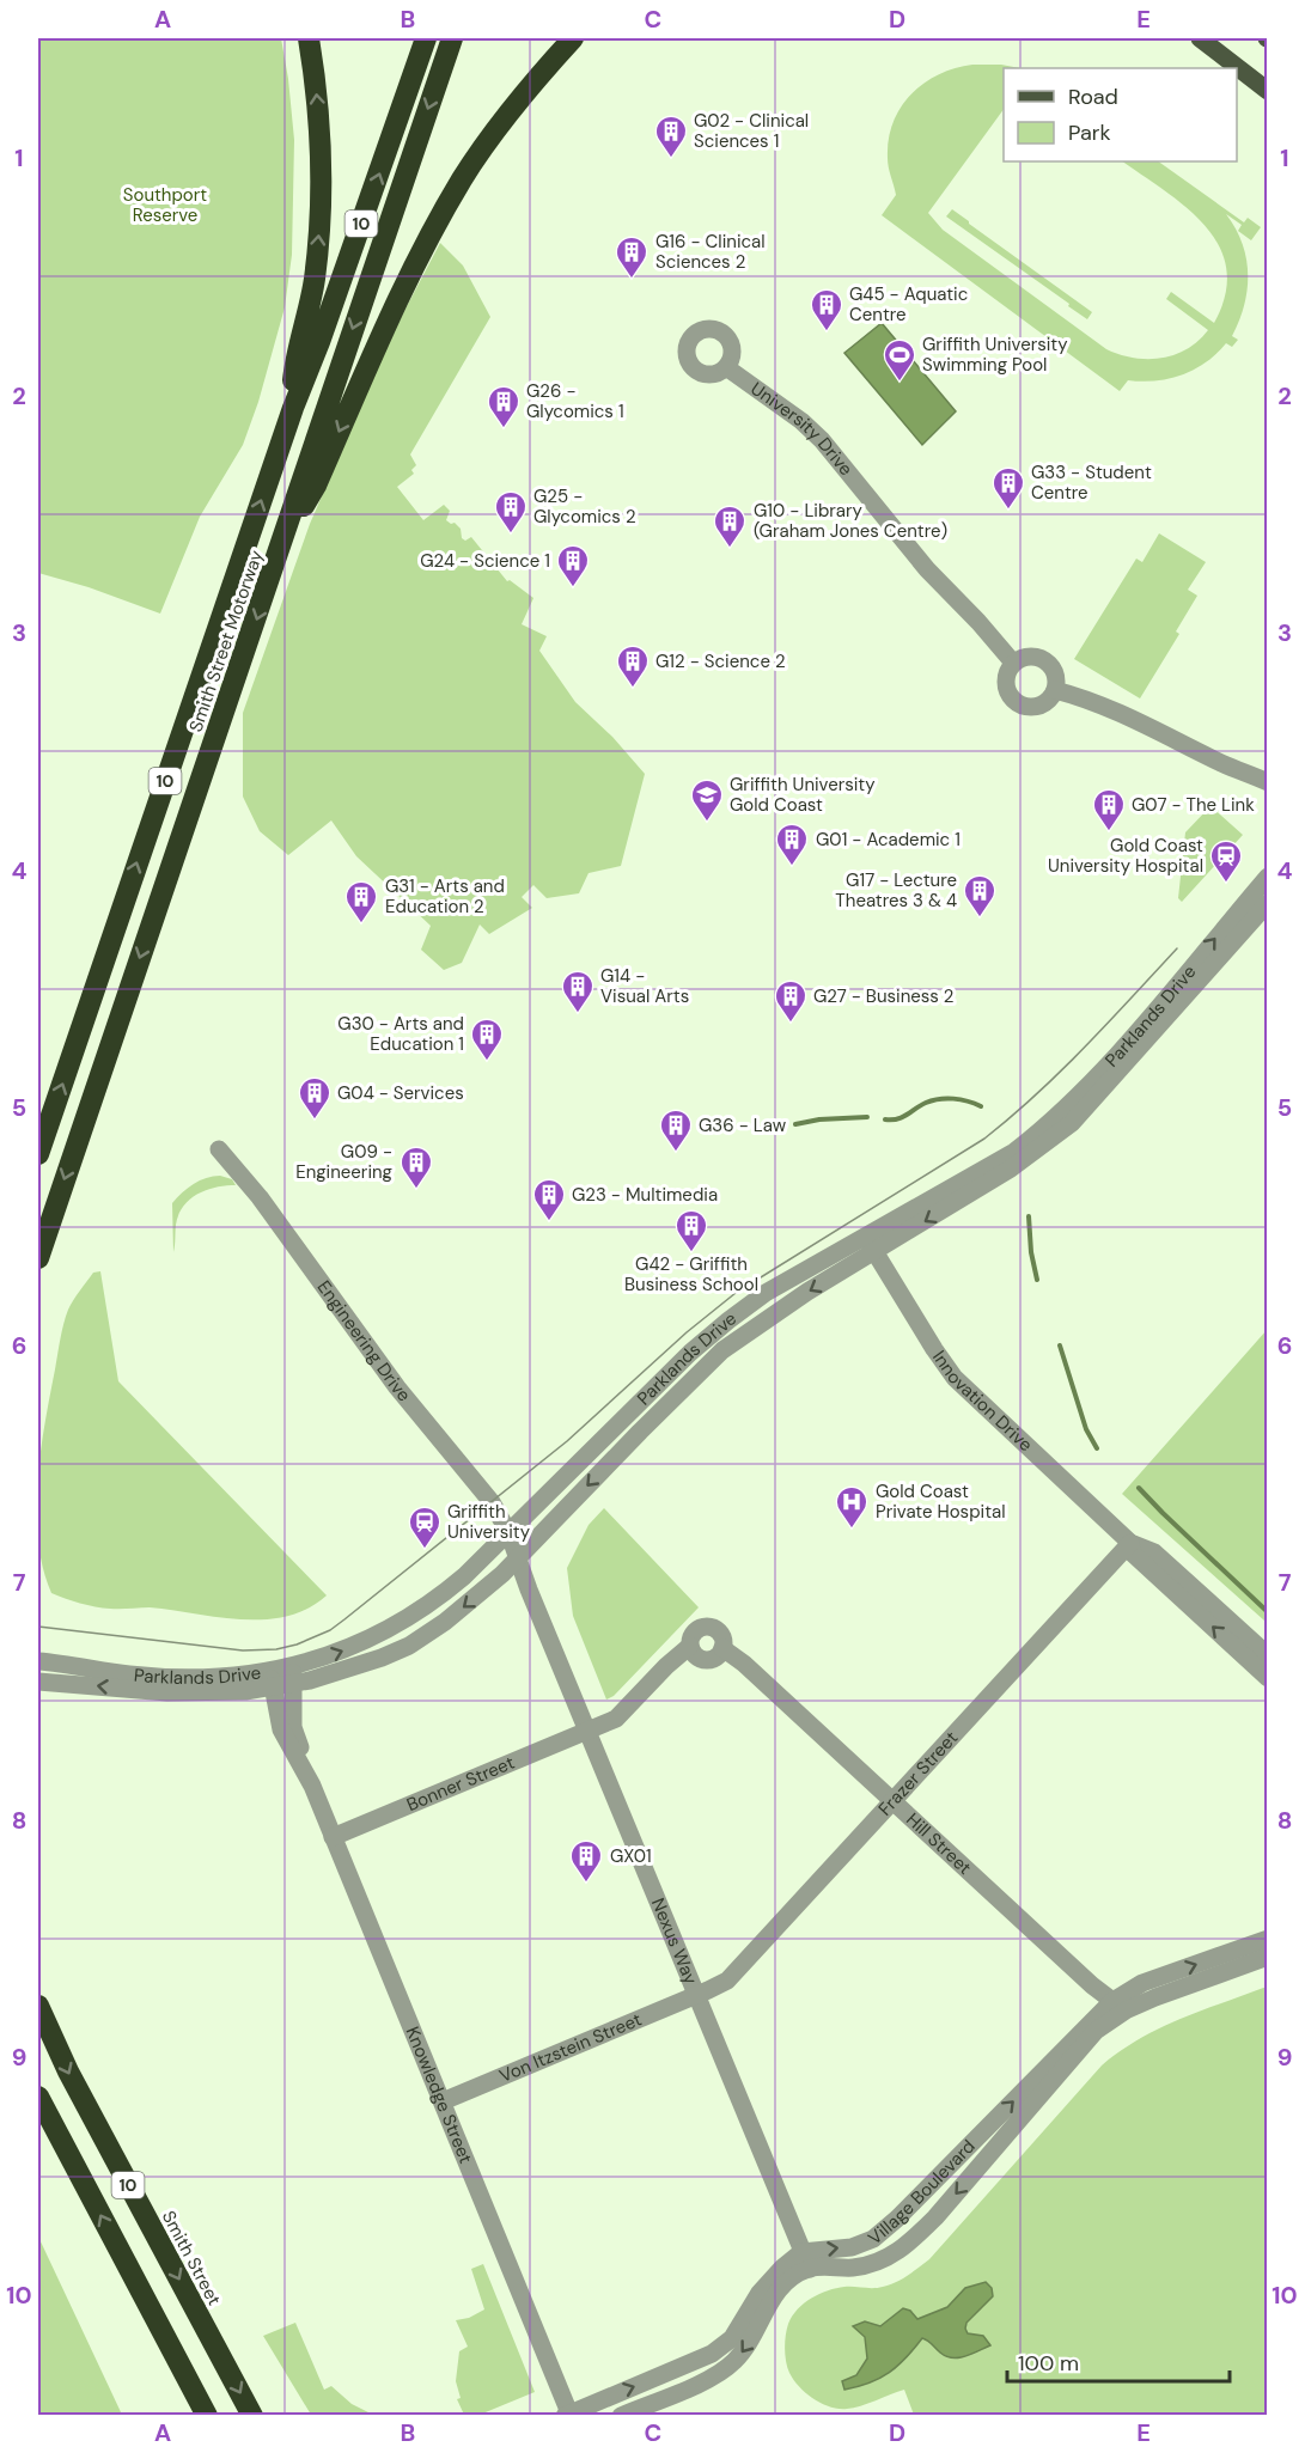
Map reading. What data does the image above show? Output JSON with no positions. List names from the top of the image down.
{
  "streets": {
    "highway": ["10", "Smith Street Motorway", "Smith Street"],
    "street": [
      "University Drive",
      "Parklands Drive",
      "Engineering Drive",
      "Innovation Drive",
      "Frazer Street",
      "Bonner Street",
      "Hill Street",
      "Nexus Way",
      "Von Itzstein Street",
      "Knowledge Street",
      "Village Boulevard"
    ]
  },
  "crossings": [
    ["Parklands Drive", "Engineering Drive"],
    ["Parklands Drive", "Innovation Drive"],
    ["Parklands Drive", "Nexus Way"],
    ["Parklands Drive", "Knowledge Street"],
    ["Engineering Drive", "Nexus Way"],
    ["Innovation Drive", "Frazer Street"],
    ["Frazer Street", "Hill Street"],
    ["Frazer Street", "Nexus Way"],
    ["Frazer Street", "Von Itzstein Street"],
    ["Bonner Street", "Nexus Way"],
    ["Bonner Street", "Knowledge Street"],
    ["Hill Street", "Village Boulevard"],
    ["Nexus Way", "Von Itzstein Street"],
    ["Nexus Way", "Village Boulevard"],
    ["Von Itzstein Street", "Knowledge Street"]
  ],
  "parks": ["Southport Reserve"],
  "places": {
    "building": [
      "G02 - Clinical Sciences 1",
      "G16 - Clinical Sciences 2",
      "G45 - Aquatic Centre",
      "G26 - Glycomics 1",
      "G33 - Student Centre",
      "G25 - Glycomics 2",
      "G10 - Library (Graham Jones Centre)",
      "G24 - Science 1",
      "G12 - Science 2",
      "G07 - The Link",
      "G01 - Academic 1",
      "G17 - Lecture Theatres 3 & 4",
      "G31 - Arts and Education 2",
      "G14 - Visual Arts",
      "G27 - Business 2",
      "G30 - Arts and Education 1",
      "G04 - Services",
      "G36 - Law",
      "G09 - Engineering",
      "G23 - Multimedia",
      "G42 - Griffith Business School",
      "GX01"
    ],
    "sports": ["Griffith University Swimming Pool"],
    "school or university": ["Griffith University Gold Coast"],
    "station": ["Gold Coast University Hospital", "Griffith University"],
    "hospital": ["Gold Coast Private Hospital"]
  },
  "legend": ["Road", "Park"],
  "scale_bar": "100 m",
  "grid": {
    "columns": [
      "A",
      "B",
      "C",
      "D",
      "E"
    ],
    "rows": [
      "1",
      "2",
      "3",
      "4",
      "5",
      "6",
      "7",
      "8",
      "9",
      "10"
    ]
  }
}
